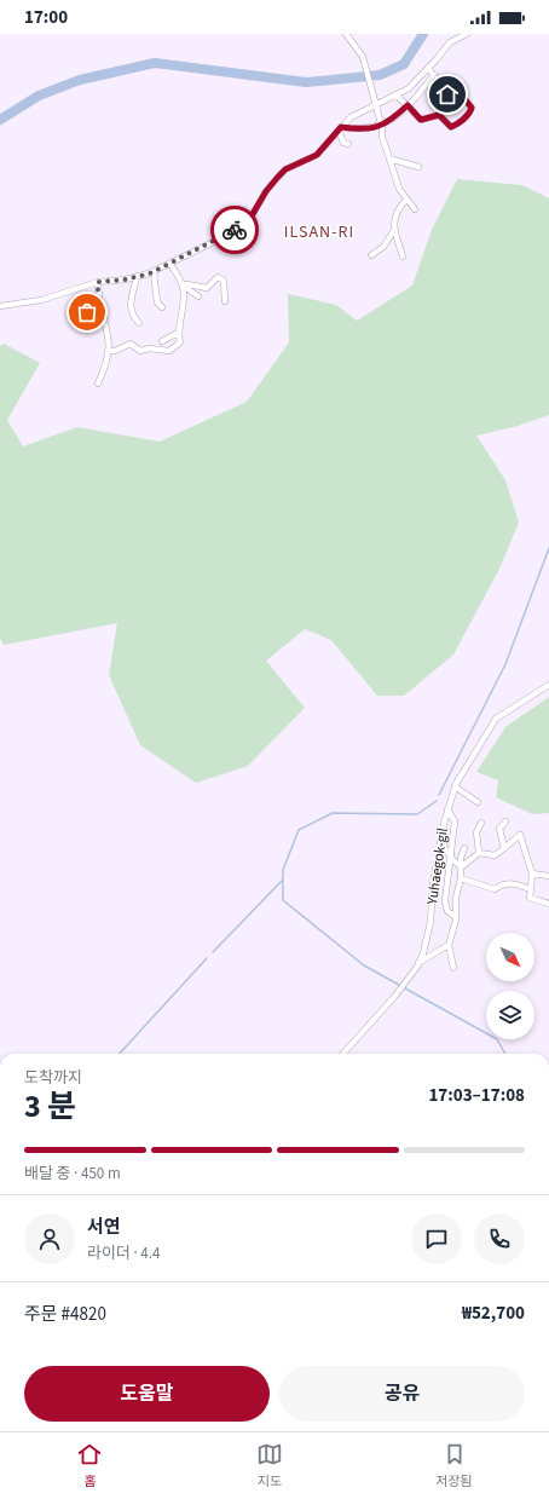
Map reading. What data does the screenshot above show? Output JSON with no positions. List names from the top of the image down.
{
  "streets": {
    "street": ["Yuhaegok-gil"]
  },
  "districts": ["ILSAN-RI"],
  "north": "bottom right",
  "page": {
    "status": "17:00",
    "heading": ["3 분", "도착까지", "17:03–17:08"],
    "panel": [
      "서연",
      "라이더 · 4.4",
      "주문 #4820",
      "₩52,700"
    ],
    "bar": "배달 중 · 450 m",
    "buttons": ["도움말", "공유"],
    "tabs": ["홈", "지도", "저장됨"]
  }
}
